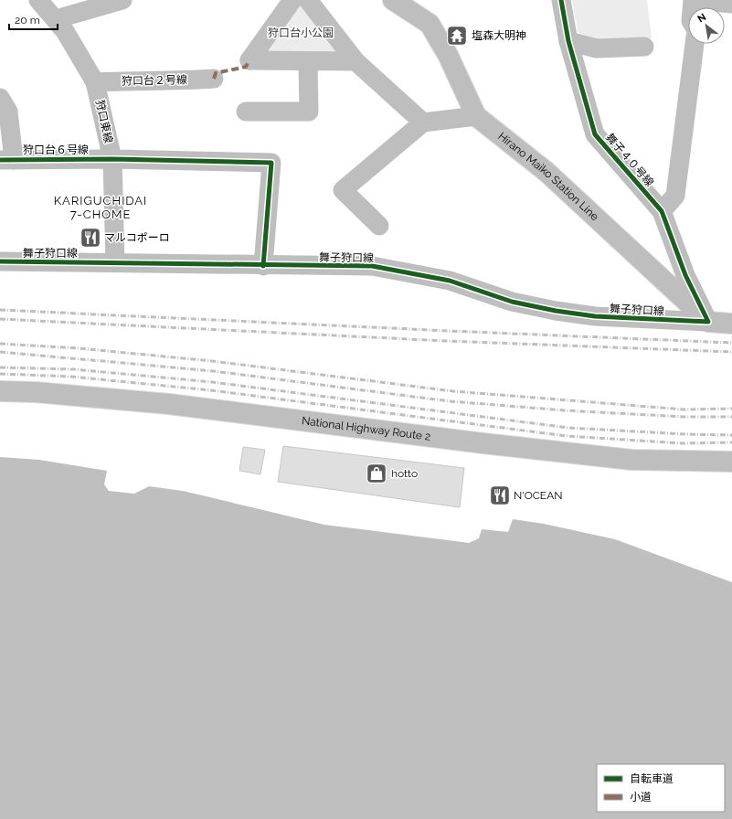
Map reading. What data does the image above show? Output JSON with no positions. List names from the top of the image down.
{
  "streets": {
    "main road": ["Hirano Maiko Station Line", "National Highway Route 2"],
    "street": [
      "狩口台２号線",
      "狩口東線",
      "狩口台６号線",
      "舞子４０号線",
      "舞子狩口線"
    ]
  },
  "crossings": [
    ["狩口台２号線", "狩口東線"],
    ["狩口東線", "狩口台６号線"],
    ["狩口東線", "舞子狩口線"],
    ["狩口台６号線", "舞子狩口線"],
    ["舞子４０号線", "Hirano Maiko Station Line"],
    ["舞子４０号線", "舞子狩口線"],
    ["Hirano Maiko Station Line", "舞子狩口線"]
  ],
  "districts": ["KARIGUCHIDAI 7-CHOME"],
  "parks": ["狩口台小公園"],
  "places": {
    "temple": ["塩森大明神"],
    "restaurant": ["マルコポーロ", "N'OCEAN"],
    "shop": ["hotto"]
  },
  "legend": ["自転車道", "小道"],
  "scale_bar": "20 m",
  "north": "top left"
}
